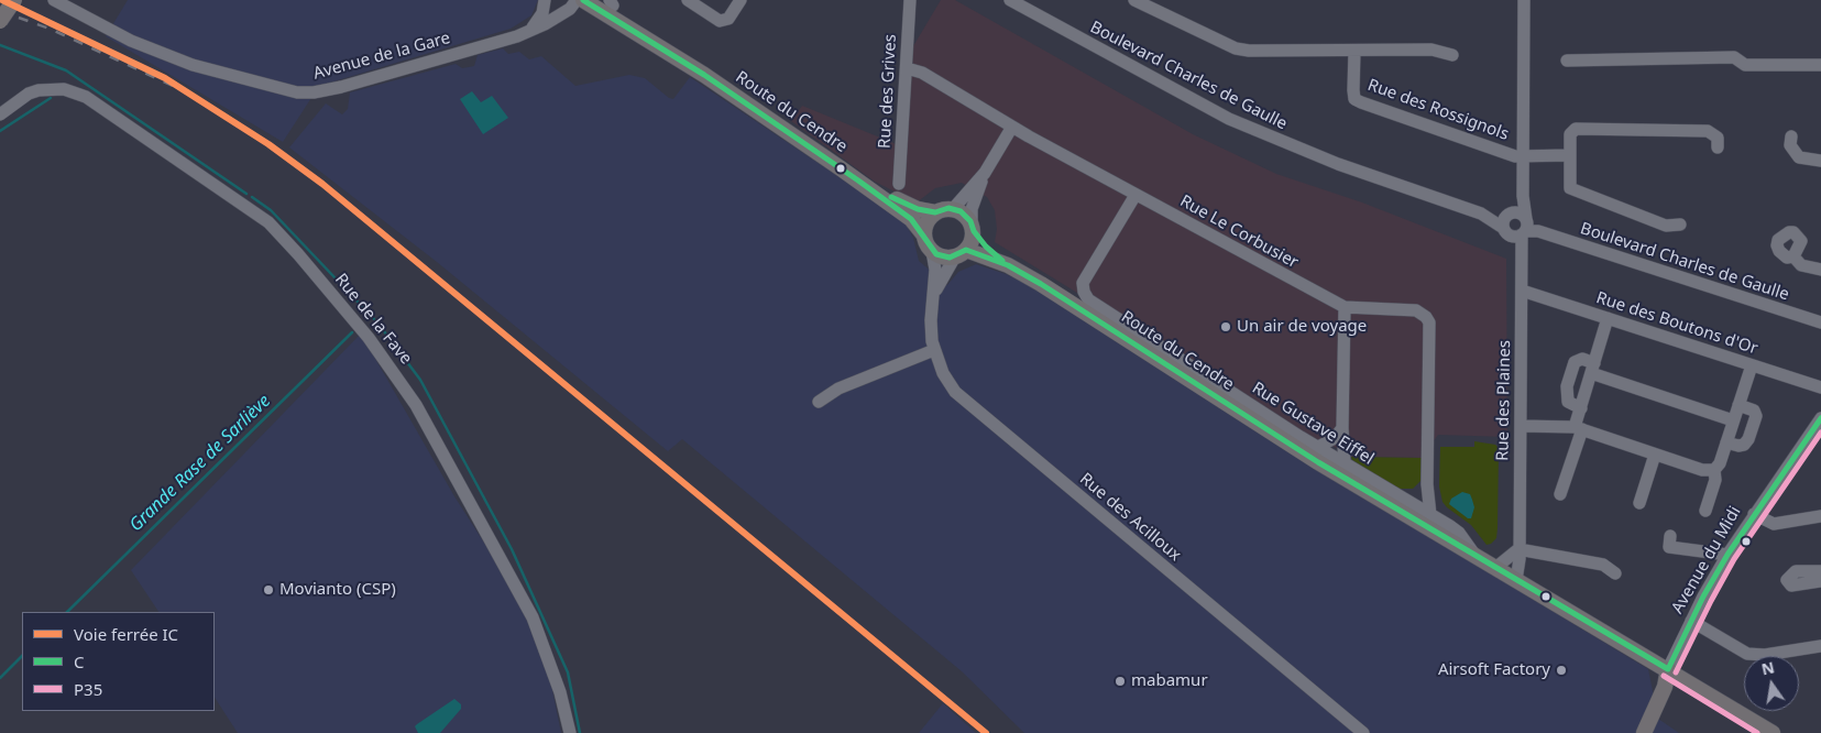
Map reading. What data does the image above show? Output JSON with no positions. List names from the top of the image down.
{
  "streets": {
    "main road": ["Route du Cendre", "Avenue du Midi"],
    "street": [
      "Avenue de la Gare",
      "Boulevard Charles de Gaulle",
      "Rue des Grives",
      "Rue des Rossignols",
      "Rue Le Corbusier",
      "Rue de la Fave",
      "Rue des Boutons d'Or",
      "Rue des Plaines",
      "Rue Gustave Eiffel",
      "Rue des Acilloux"
    ]
  },
  "crossings": [
    ["Boulevard Charles de Gaulle", "Rue des Plaines"],
    ["Rue des Grives", "Rue Le Corbusier"],
    ["Rue des Rossignols", "Rue des Plaines"],
    ["Route du Cendre", "Rue des Plaines"],
    ["Route du Cendre", "Rue Gustave Eiffel"],
    ["Route du Cendre", "Rue des Acilloux"],
    ["Route du Cendre", "Avenue du Midi"],
    ["Rue Le Corbusier", "Rue Gustave Eiffel"],
    ["Rue des Boutons d'Or", "Rue des Plaines"]
  ],
  "water": ["Grande Rase de Sarliève"],
  "places": [
    "Un air de voyage",
    "Movianto (CSP)",
    "Airsoft Factory",
    "mabamur"
  ],
  "lines": ["rail line IC", "transit line C", "transit line P35"],
  "legend": ["Voie ferrée IC", "C", "P35"],
  "north": "top"
}
